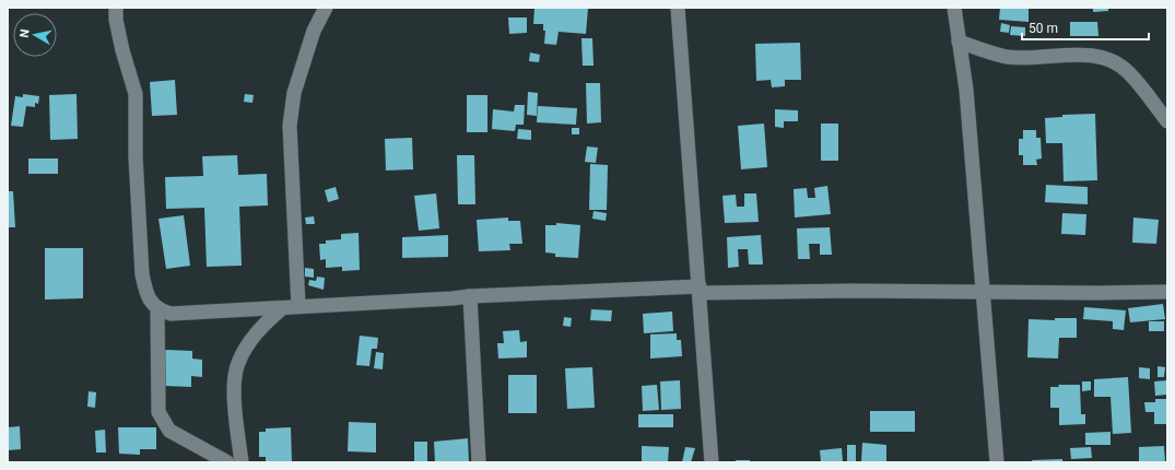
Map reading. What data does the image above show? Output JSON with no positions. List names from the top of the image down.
{
  "scale_bar": "50 m",
  "north": "left"
}
